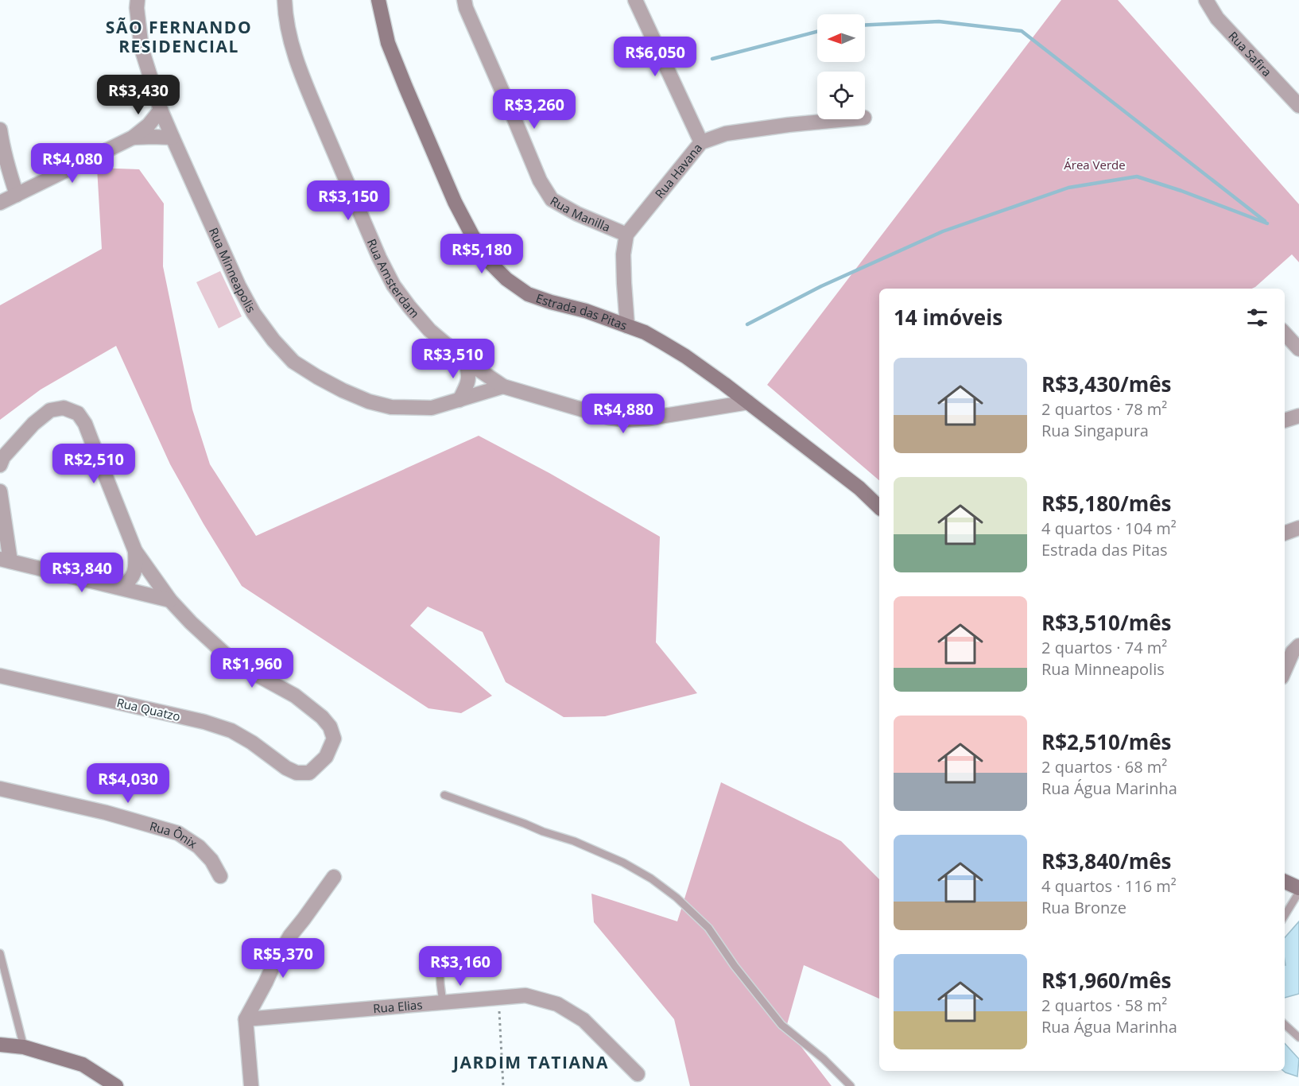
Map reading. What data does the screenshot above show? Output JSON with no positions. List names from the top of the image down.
{
  "streets": {
    "main road": ["Estrada das Pitas"],
    "street": [
      "Rua Safira",
      "Rua Havana",
      "Rua Manilla",
      "Rua Minneapolis",
      "Rua Amsterdam",
      "Rua Quatzo",
      "Rua Ônix",
      "Rua Elias"
    ]
  },
  "crossings": [
    ["Rua Havana", "Rua Manilla"],
    ["Rua Minneapolis", "Rua Amsterdam"],
    ["Rua Amsterdam", "Estrada das Pitas"]
  ],
  "districts": ["SÃO FERNANDO RESIDENCIAL", "JARDIM TATIANA"],
  "parks": ["Área Verde"],
  "north": "left",
  "page": {
    "price": [
      "R$6,050",
      "R$3,430",
      "R$3,260",
      "R$4,080",
      "R$3,150",
      "R$5,180",
      "R$3,510",
      "R$4,880",
      "R$2,510",
      "R$3,840",
      "R$1,960",
      "R$4,030",
      "R$5,370",
      "R$3,160"
    ],
    "heading": "14 imóveis",
    "list": [
      {
        "name": "R$3,430/mês",
        "note": "2 quartos · 78 m² · Rua Singapura"
      },
      {
        "name": "R$5,180/mês",
        "note": "4 quartos · 104 m² · Estrada das Pitas"
      },
      {
        "name": "R$3,510/mês",
        "note": "2 quartos · 74 m² · Rua Minneapolis"
      },
      {
        "name": "R$2,510/mês",
        "note": "2 quartos · 68 m² · Rua Água Marinha"
      },
      {
        "name": "R$3,840/mês",
        "note": "4 quartos · 116 m² · Rua Bronze"
      },
      {
        "name": "R$1,960/mês",
        "note": "2 quartos · 58 m² · Rua Água Marinha"
      }
    ]
  }
}
